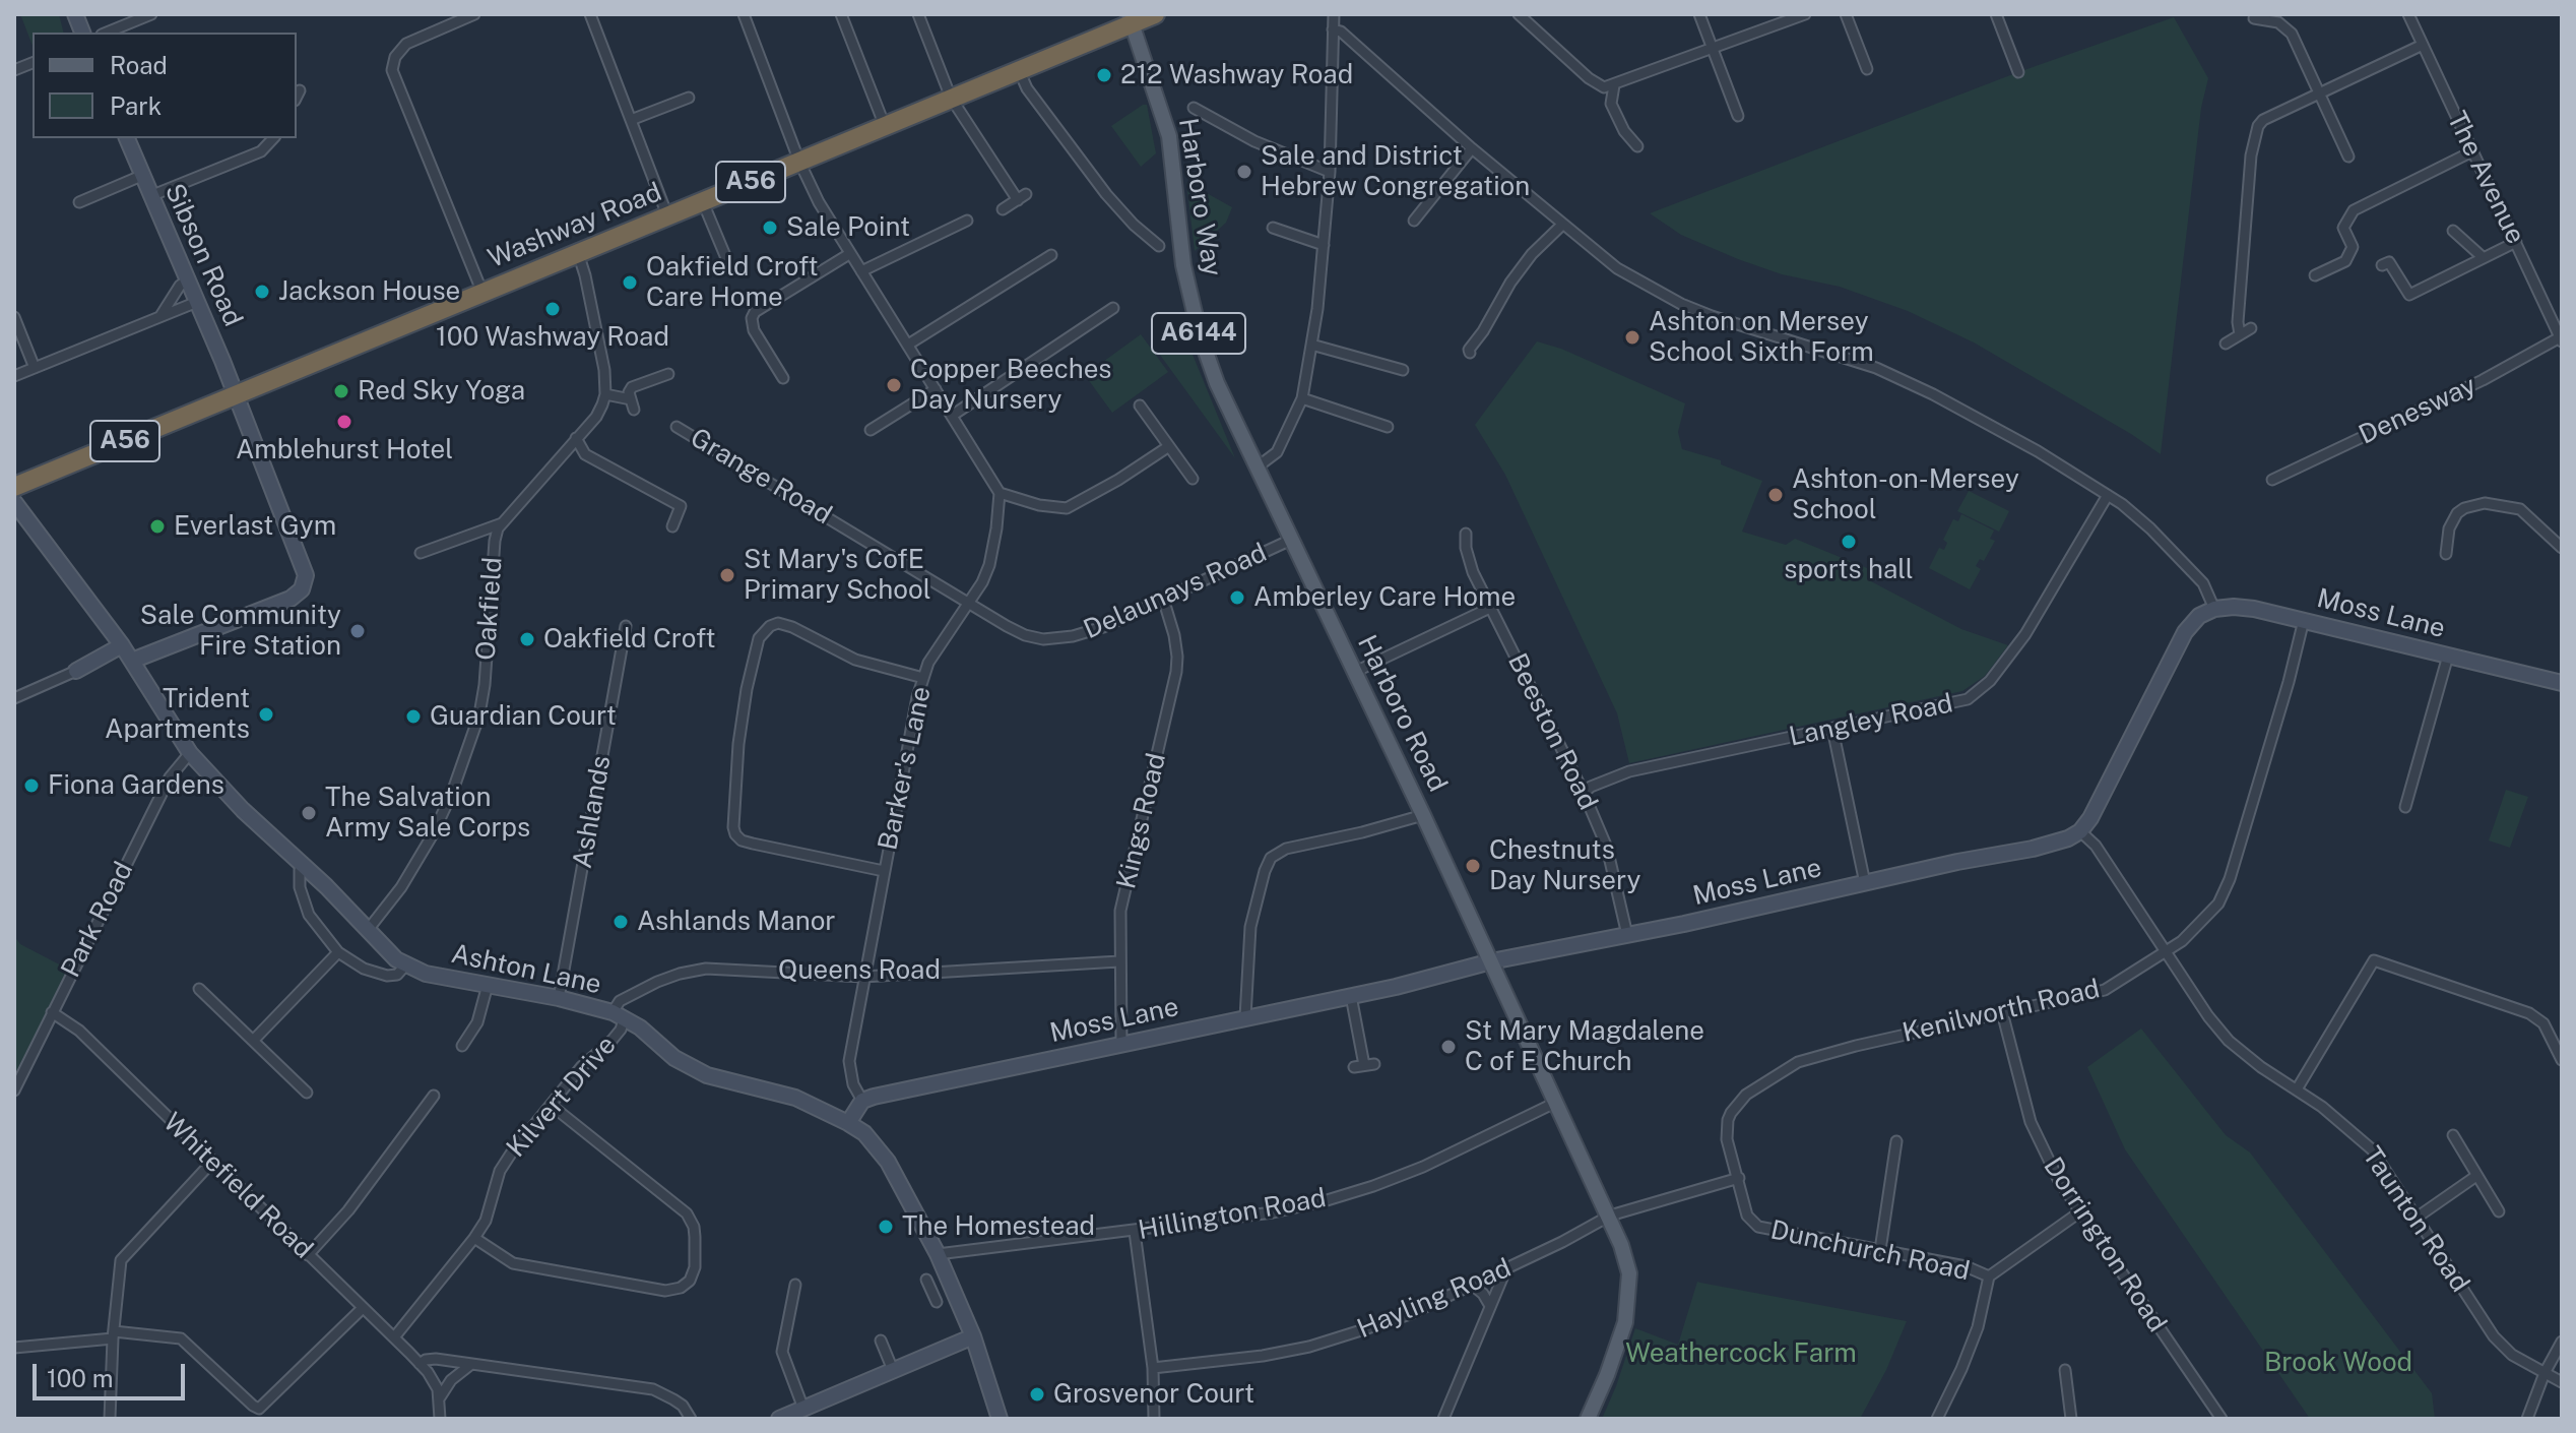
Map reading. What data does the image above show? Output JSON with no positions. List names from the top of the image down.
{
  "streets": {
    "highway": ["A56", "Washway Road"],
    "main road": [
      "Harboro Way",
      "Sibson Road",
      "A6144",
      "Moss Lane",
      "Harboro Road",
      "Ashton Lane"
    ],
    "street": [
      "The Avenue",
      "Denesway",
      "Grange Road",
      "Delaunays Road",
      "Oakfield",
      "Langley Road",
      "Beeston Road",
      "Barker's Lane",
      "Ashlands",
      "Kings Road",
      "Park Road",
      "Queens Road",
      "Kenilworth Road",
      "Kilvert Drive",
      "Whitefield Road",
      "Hillington Road",
      "Taunton Road",
      "Dorrington Road",
      "Dunchurch Road",
      "Hayling Road"
    ]
  },
  "crossings": [
    ["The Avenue", "Denesway"],
    ["Harboro Way", "Washway Road"],
    ["Harboro Way", "Harboro Road"],
    ["Washway Road", "Sibson Road"],
    ["Sibson Road", "Ashton Lane"],
    ["Grange Road", "Delaunays Road"],
    ["Grange Road", "Barker's Lane"],
    ["Delaunays Road", "Harboro Road"],
    ["Delaunays Road", "Barker's Lane"],
    ["Delaunays Road", "Kings Road"],
    ["Oakfield", "Ashton Lane"],
    ["Moss Lane", "Harboro Road"],
    ["Moss Lane", "Beeston Road"],
    ["Moss Lane", "Barker's Lane"],
    ["Moss Lane", "Kings Road"],
    ["Moss Lane", "Kenilworth Road"],
    ["Moss Lane", "Taunton Road"],
    ["Harboro Road", "Hillington Road"],
    ["Harboro Road", "Hayling Road"],
    ["Langley Road", "Beeston Road"],
    ["Barker's Lane", "Queens Road"],
    ["Ashlands", "Ashton Lane"],
    ["Kings Road", "Queens Road"],
    ["Park Road", "Ashton Lane"],
    ["Park Road", "Whitefield Road"],
    ["Ashton Lane", "Queens Road"],
    ["Ashton Lane", "Kilvert Drive"],
    ["Ashton Lane", "Hillington Road"],
    ["Queens Road", "Kilvert Drive"],
    ["Kenilworth Road", "Taunton Road"],
    ["Kenilworth Road", "Dorrington Road"],
    ["Kenilworth Road", "Dunchurch Road"],
    ["Kilvert Drive", "Whitefield Road"]
  ],
  "parks": ["Weathercock Farm", "Brook Wood"],
  "places": [
    "212 Washway Road",
    "Sale and District Hebrew Congregation",
    "Sale Point",
    "Oakfield Croft Care Home",
    "Jackson House",
    "100 Washway Road",
    "Ashton on Mersey School Sixth Form",
    "Copper Beeches Day Nursery",
    "Red Sky Yoga",
    "Amblehurst Hotel",
    "Ashton-on-Mersey School",
    "Everlast Gym",
    "sports hall",
    "St Mary's CofE Primary School",
    "Amberley Care Home",
    "Sale Community Fire Station",
    "Oakfield Croft",
    "Trident Apartments",
    "Guardian Court",
    "Fiona Gardens",
    "The Salvation Army Sale Corps",
    "Chestnuts Day Nursery",
    "Ashlands Manor",
    "St Mary Magdalene C of E Church",
    "The Homestead",
    "Grosvenor Court"
  ],
  "legend": ["Road", "Park"],
  "scale_bar": "100 m"
}
